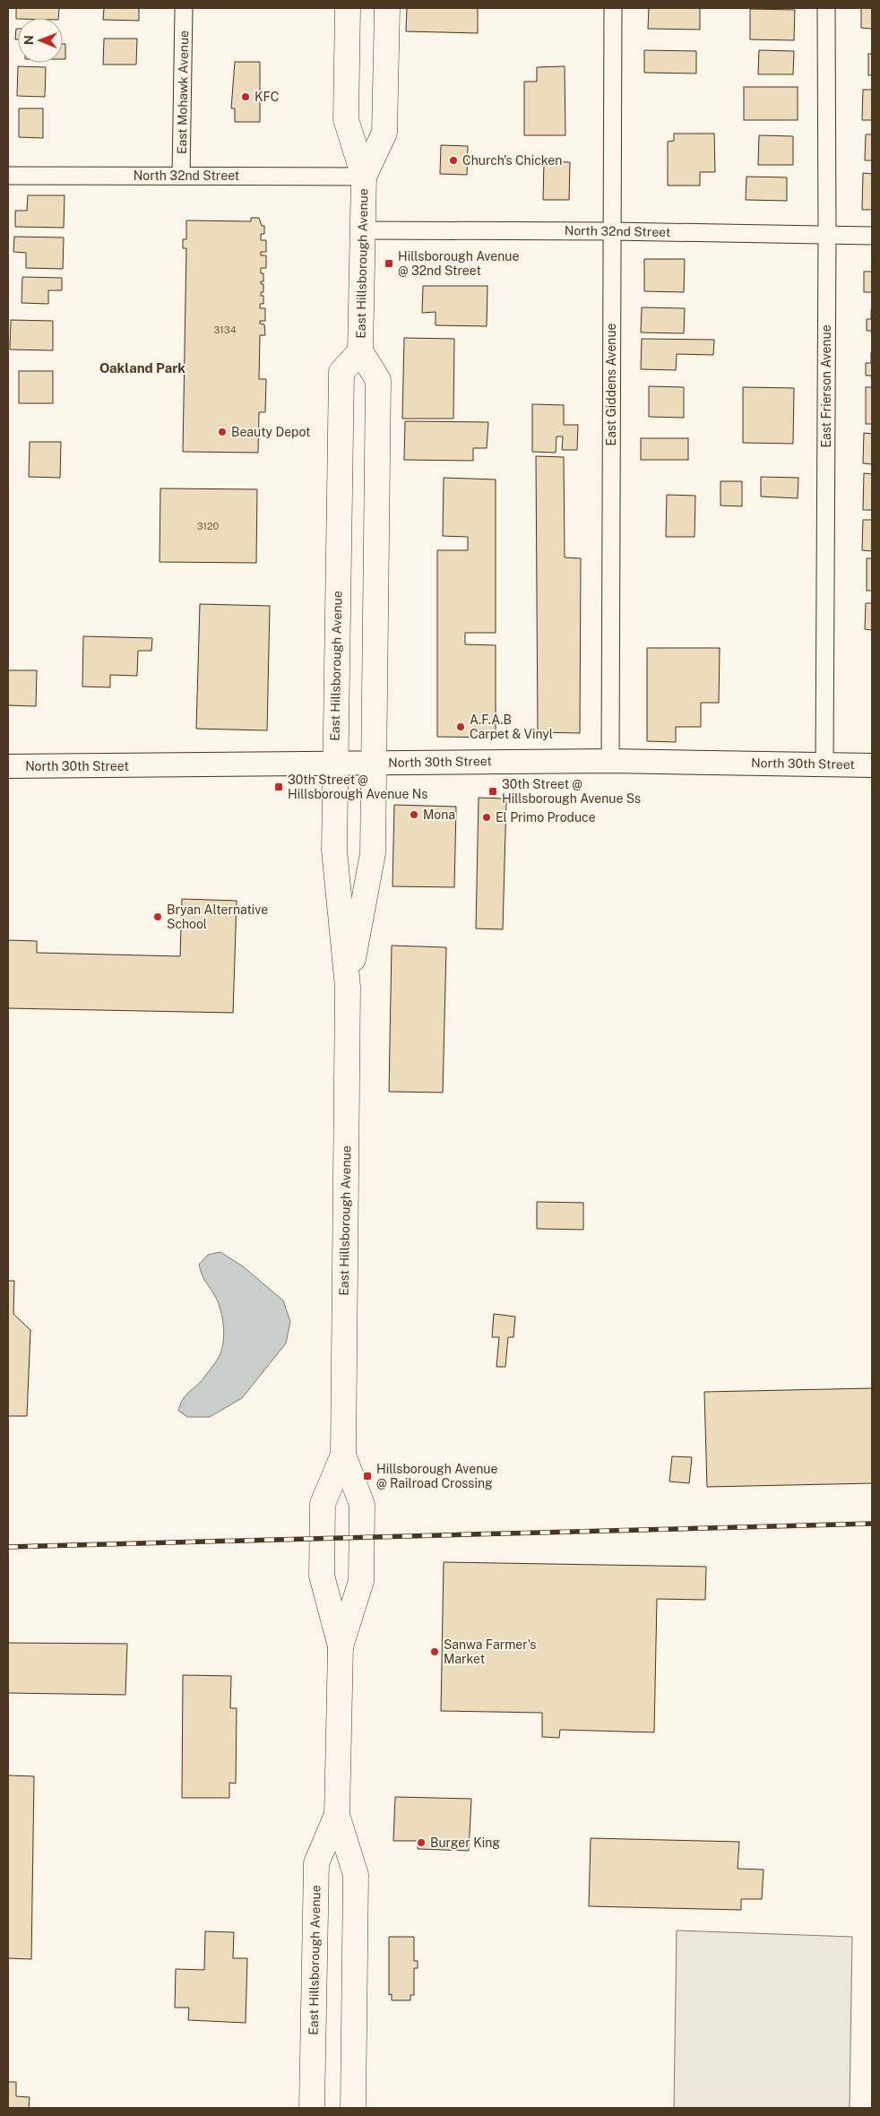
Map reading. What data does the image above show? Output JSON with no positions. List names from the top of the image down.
{
  "streets": {
    "main road": ["East Hillsborough Avenue"],
    "street": [
      "East Mohawk Avenue",
      "North 32nd Street",
      "East Giddens Avenue",
      "East Frierson Avenue",
      "North 30th Street"
    ]
  },
  "crossings": [
    ["East Mohawk Avenue", "North 32nd Street"],
    ["North 32nd Street", "East Hillsborough Avenue"],
    ["North 32nd Street", "East Giddens Avenue"],
    ["North 32nd Street", "East Frierson Avenue"],
    ["East Hillsborough Avenue", "North 30th Street"],
    ["East Giddens Avenue", "North 30th Street"],
    ["East Frierson Avenue", "North 30th Street"]
  ],
  "districts": ["Oakland Park"],
  "places": {
    "other": [
      "KFC",
      "Church's Chicken",
      "Beauty Depot",
      "A.F.A.B Carpet & Vinyl",
      "Mona",
      "El Primo Produce",
      "Bryan Alternative School",
      "Sanwa Farmer's Market",
      "Burger King"
    ],
    "transit": [
      "Hillsborough Avenue @ 32nd Street",
      "30th Street @ Hillsborough Avenue Ns",
      "30th Street @ Hillsborough Avenue Ss",
      "Hillsborough Avenue @ Railroad Crossing"
    ]
  },
  "house_numbers": ["3134", "3120"],
  "north": "left"
}
